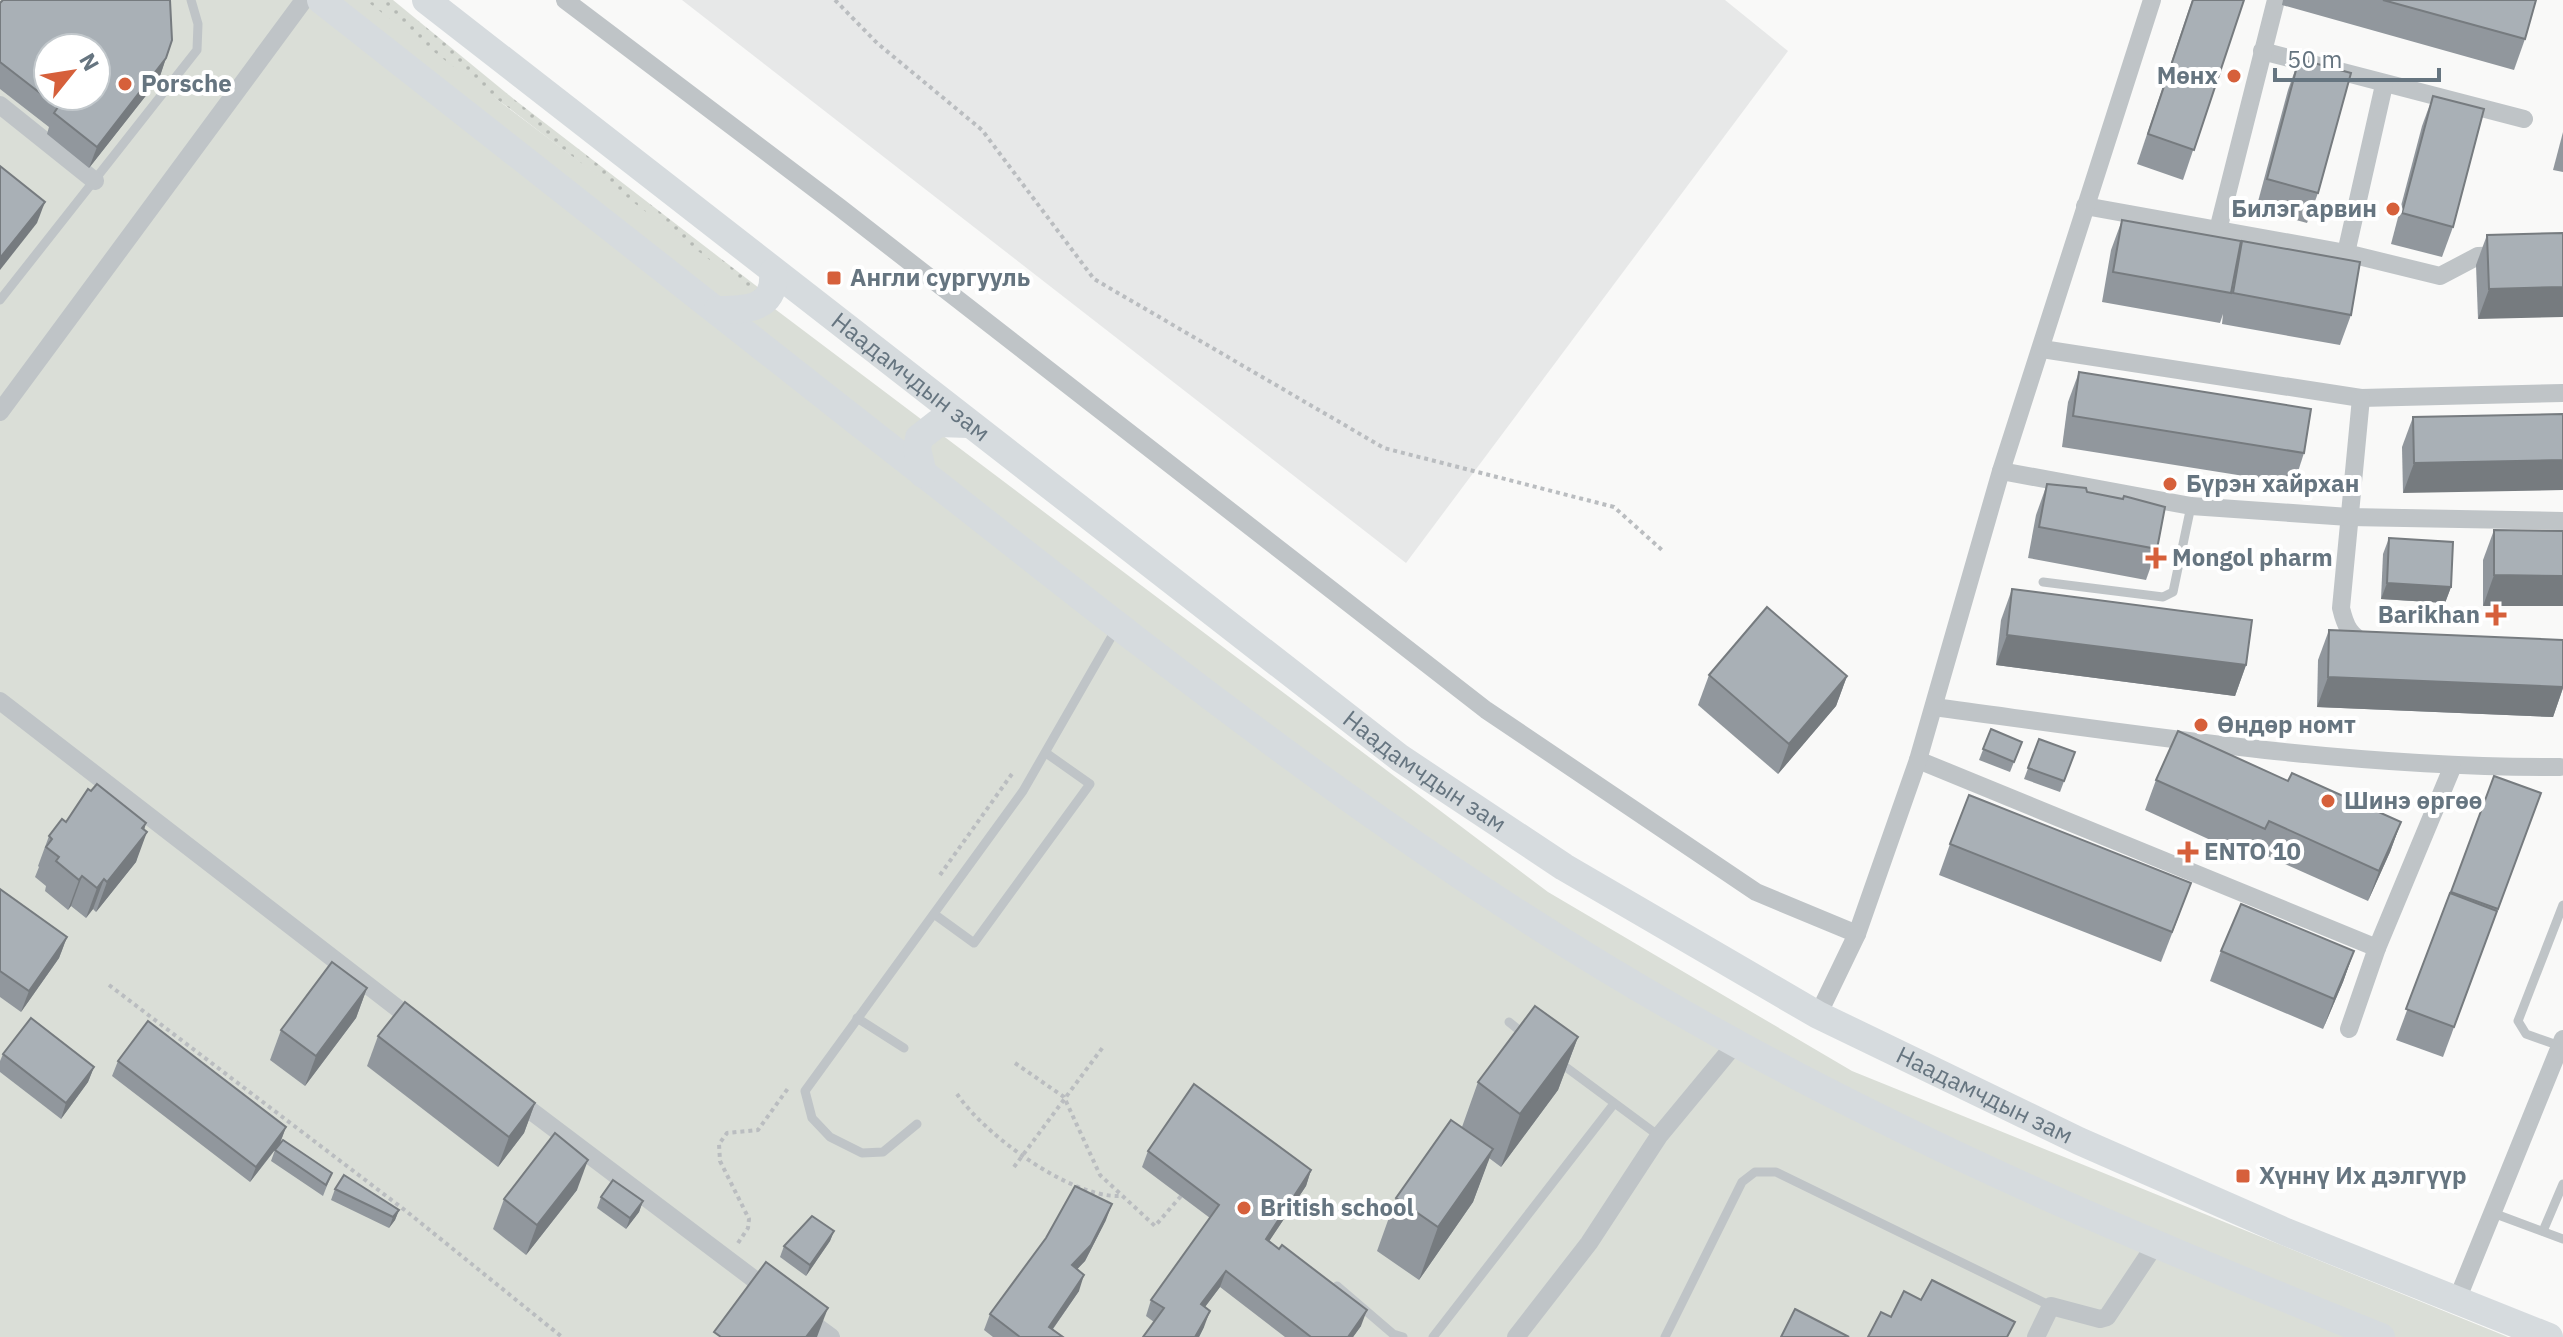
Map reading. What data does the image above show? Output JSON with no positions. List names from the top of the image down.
{
  "streets": {
    "highway": ["Наадамчдын зам"]
  },
  "places": {
    "other": [
      "Мөнх",
      "Porsche",
      "Билэг арвин",
      "Бүрэн хайрхан",
      "Өндөр номт",
      "Шинэ өргөө",
      "British school"
    ],
    "transit": ["Англи сургууль", "Хүннү Их дэлгүүр"],
    "health": ["Mongol pharm", "Barikhan", "ENTO 10"]
  },
  "scale_bar": "50 m",
  "north": "top right"
}
